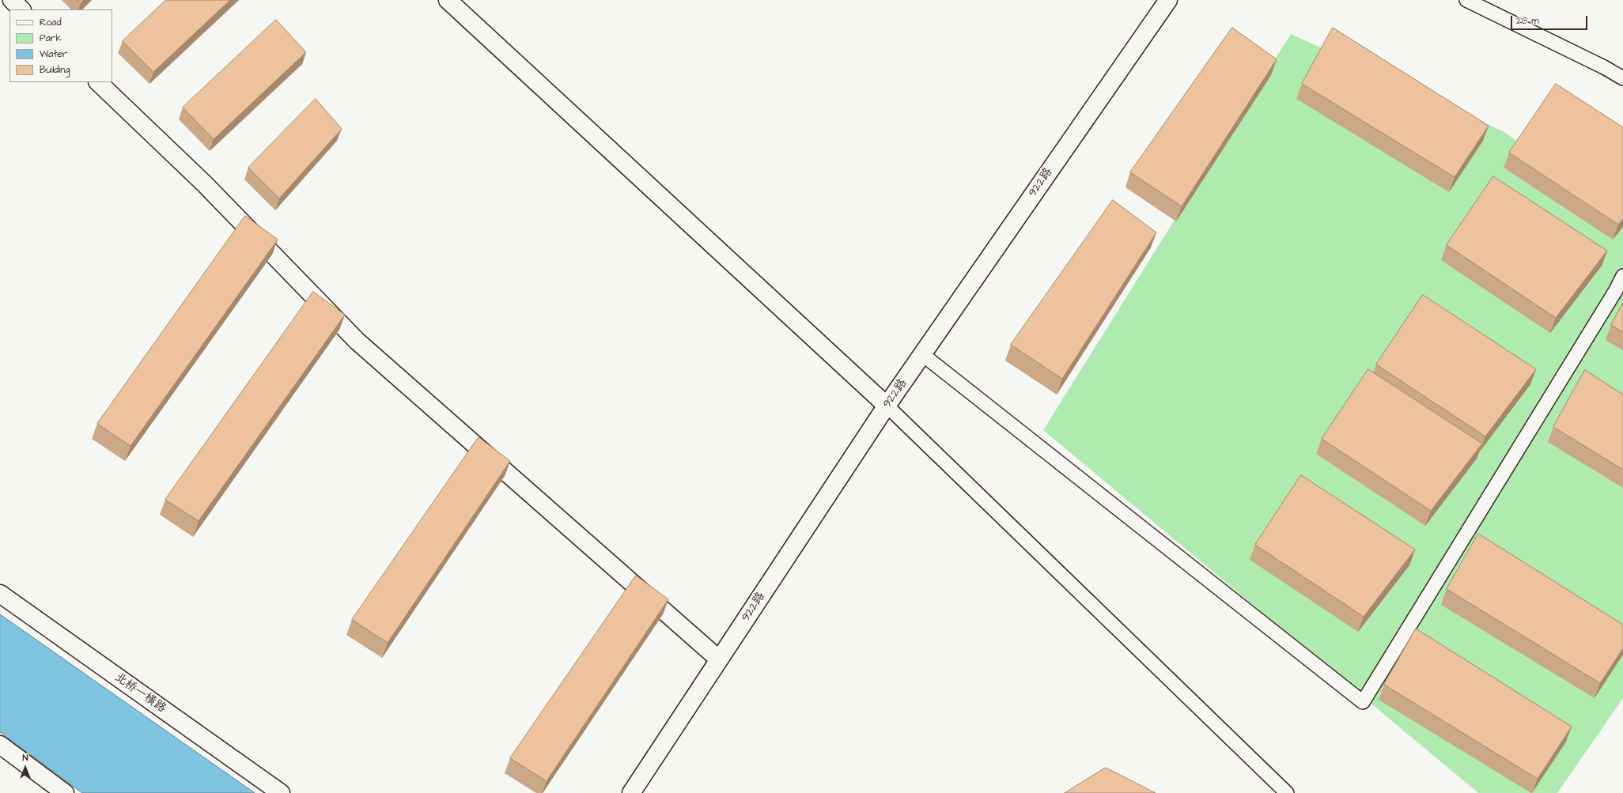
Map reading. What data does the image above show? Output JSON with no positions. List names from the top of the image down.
{
  "streets": {
    "street": ["922路", "北桥一横路"]
  },
  "legend": [
    "Road",
    "Park",
    "Water",
    "Building"
  ],
  "scale_bar": "20 m",
  "north": "top"
}
